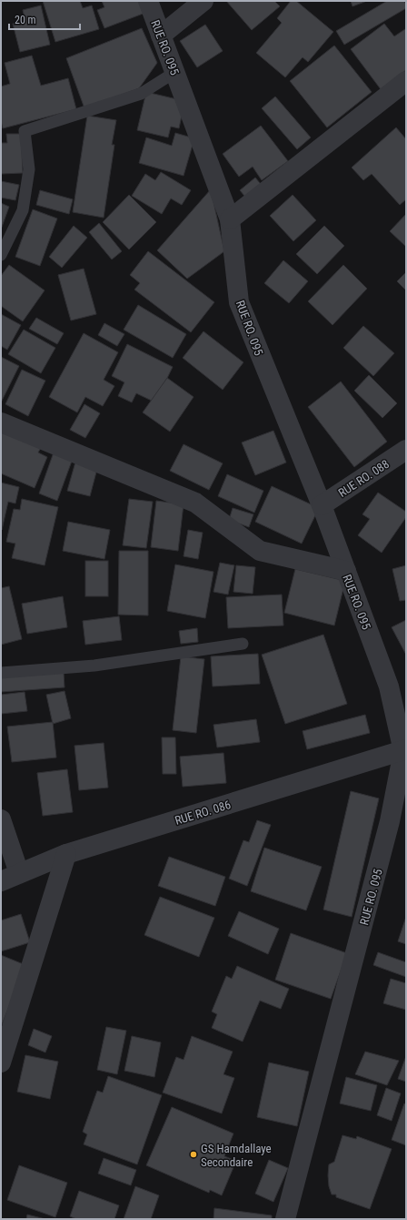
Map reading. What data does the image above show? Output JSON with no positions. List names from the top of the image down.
{
  "streets": {
    "street": ["RUE RO. 095", "RUE RO. 088", "RUE RO. 086"]
  },
  "crossings": [
    ["RUE RO. 095", "RUE RO. 088"],
    ["RUE RO. 095", "RUE RO. 086"]
  ],
  "places": ["GS Hamdallaye Secondaire"],
  "scale_bar": "20 m"
}
